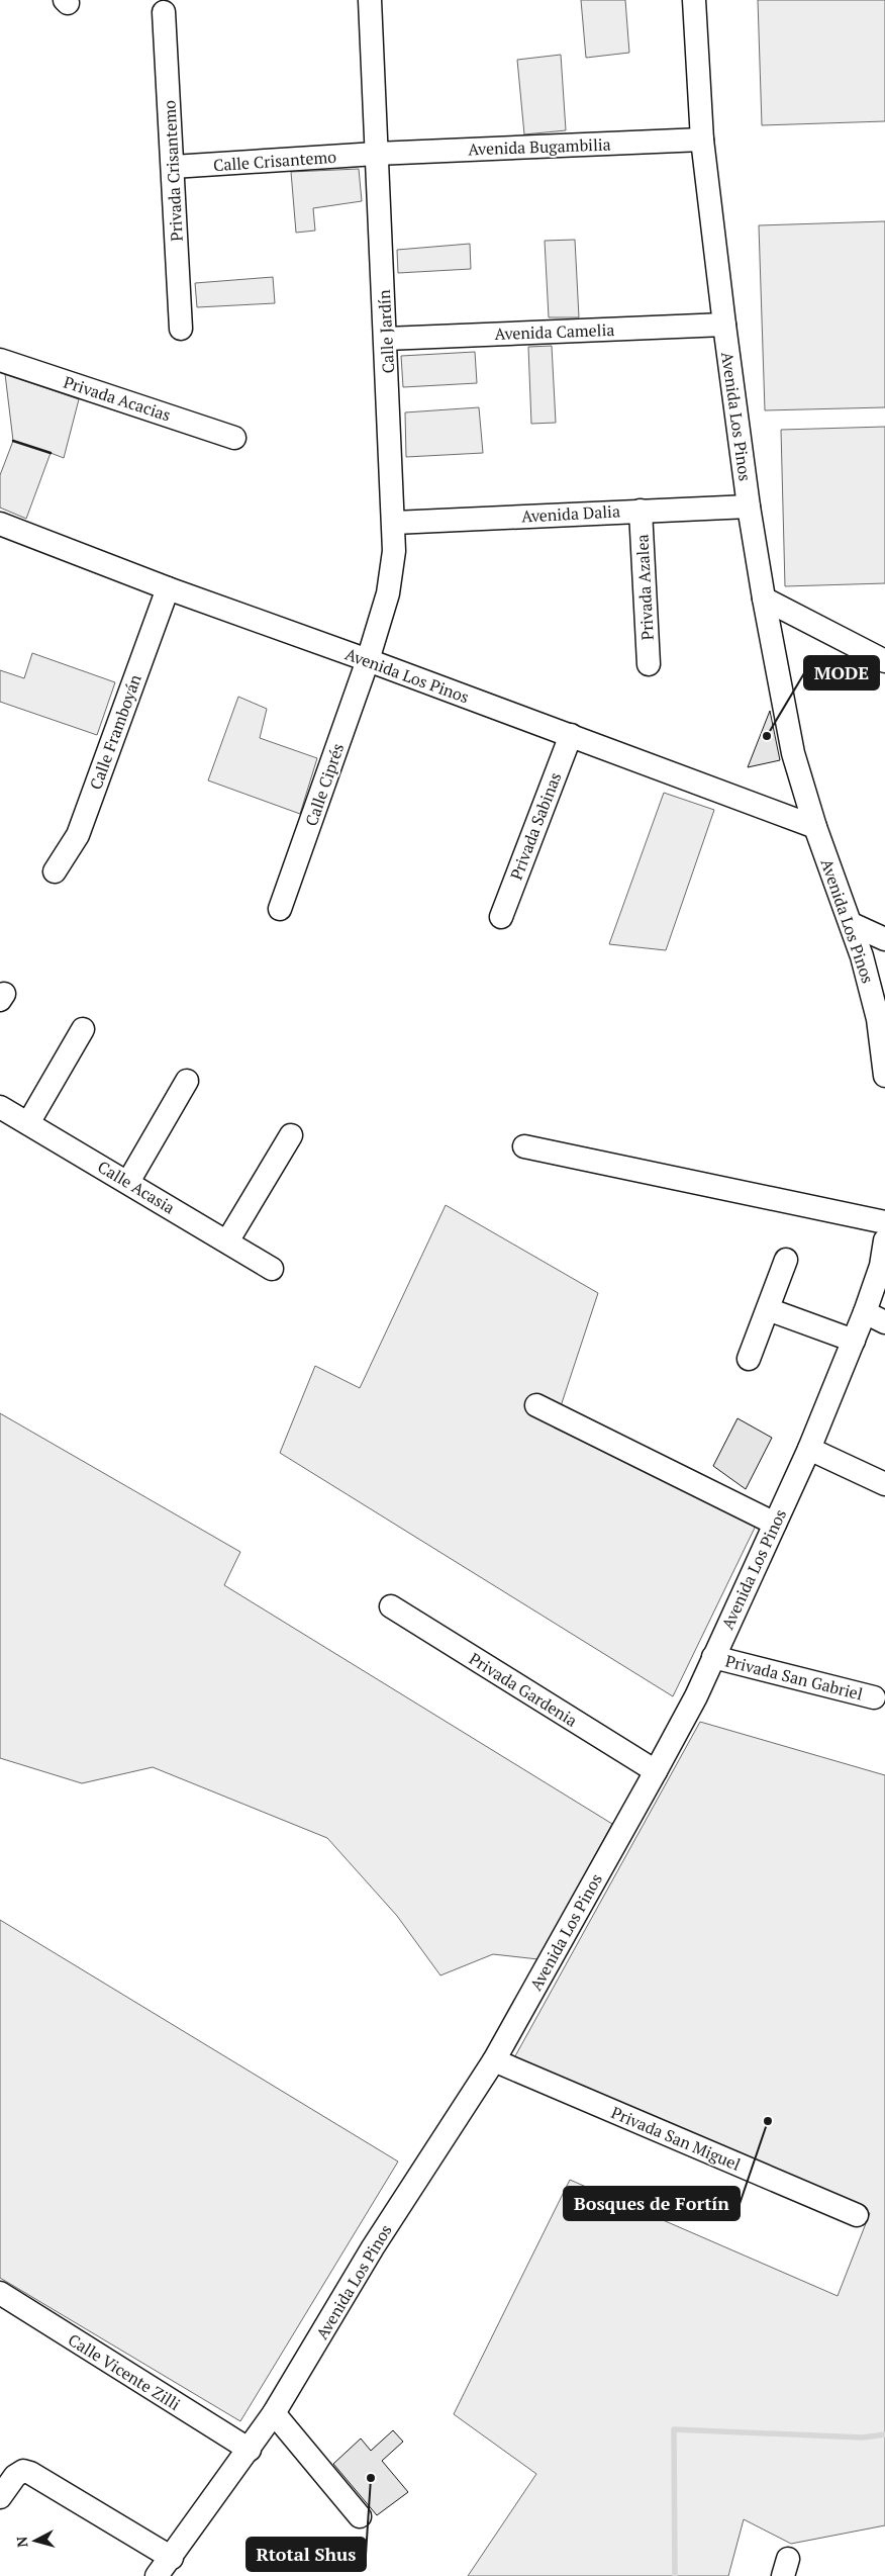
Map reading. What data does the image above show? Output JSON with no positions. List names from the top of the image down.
{
  "streets": {
    "street": [
      "Avenida Bugambilia",
      "Calle Crisantemo",
      "Privada Crisantemo",
      "Calle Jardín",
      "Avenida Camelia",
      "Privada Acacias",
      "Avenida Los Pinos",
      "Avenida Dalia",
      "Privada Azalea",
      "Calle Framboyán",
      "Calle Ciprés",
      "Privada Sabinas",
      "Calle Acasia",
      "Privada San Gabriel",
      "Privada Gardenia",
      "Privada San Miguel",
      "Calle Vicente Zilli"
    ]
  },
  "crossings": [
    ["Avenida Bugambilia", "Calle Crisantemo"],
    ["Avenida Bugambilia", "Calle Jardín"],
    ["Avenida Bugambilia", "Avenida Los Pinos"],
    ["Calle Crisantemo", "Privada Crisantemo"],
    ["Calle Crisantemo", "Calle Jardín"],
    ["Calle Jardín", "Avenida Camelia"],
    ["Calle Jardín", "Avenida Los Pinos"],
    ["Calle Jardín", "Avenida Dalia"],
    ["Calle Jardín", "Calle Ciprés"],
    ["Avenida Camelia", "Avenida Los Pinos"],
    ["Avenida Los Pinos", "Avenida Dalia"],
    ["Avenida Los Pinos", "Calle Framboyán"],
    ["Avenida Los Pinos", "Calle Ciprés"],
    ["Avenida Los Pinos", "Privada Sabinas"],
    ["Avenida Los Pinos", "Privada San Gabriel"],
    ["Avenida Los Pinos", "Privada Gardenia"],
    ["Avenida Los Pinos", "Privada San Miguel"],
    ["Avenida Los Pinos", "Calle Vicente Zilli"],
    ["Avenida Dalia", "Privada Azalea"]
  ],
  "places": ["MODE", "Bosques de Fortín", "Rtotal Shus"],
  "north": "left"
}
